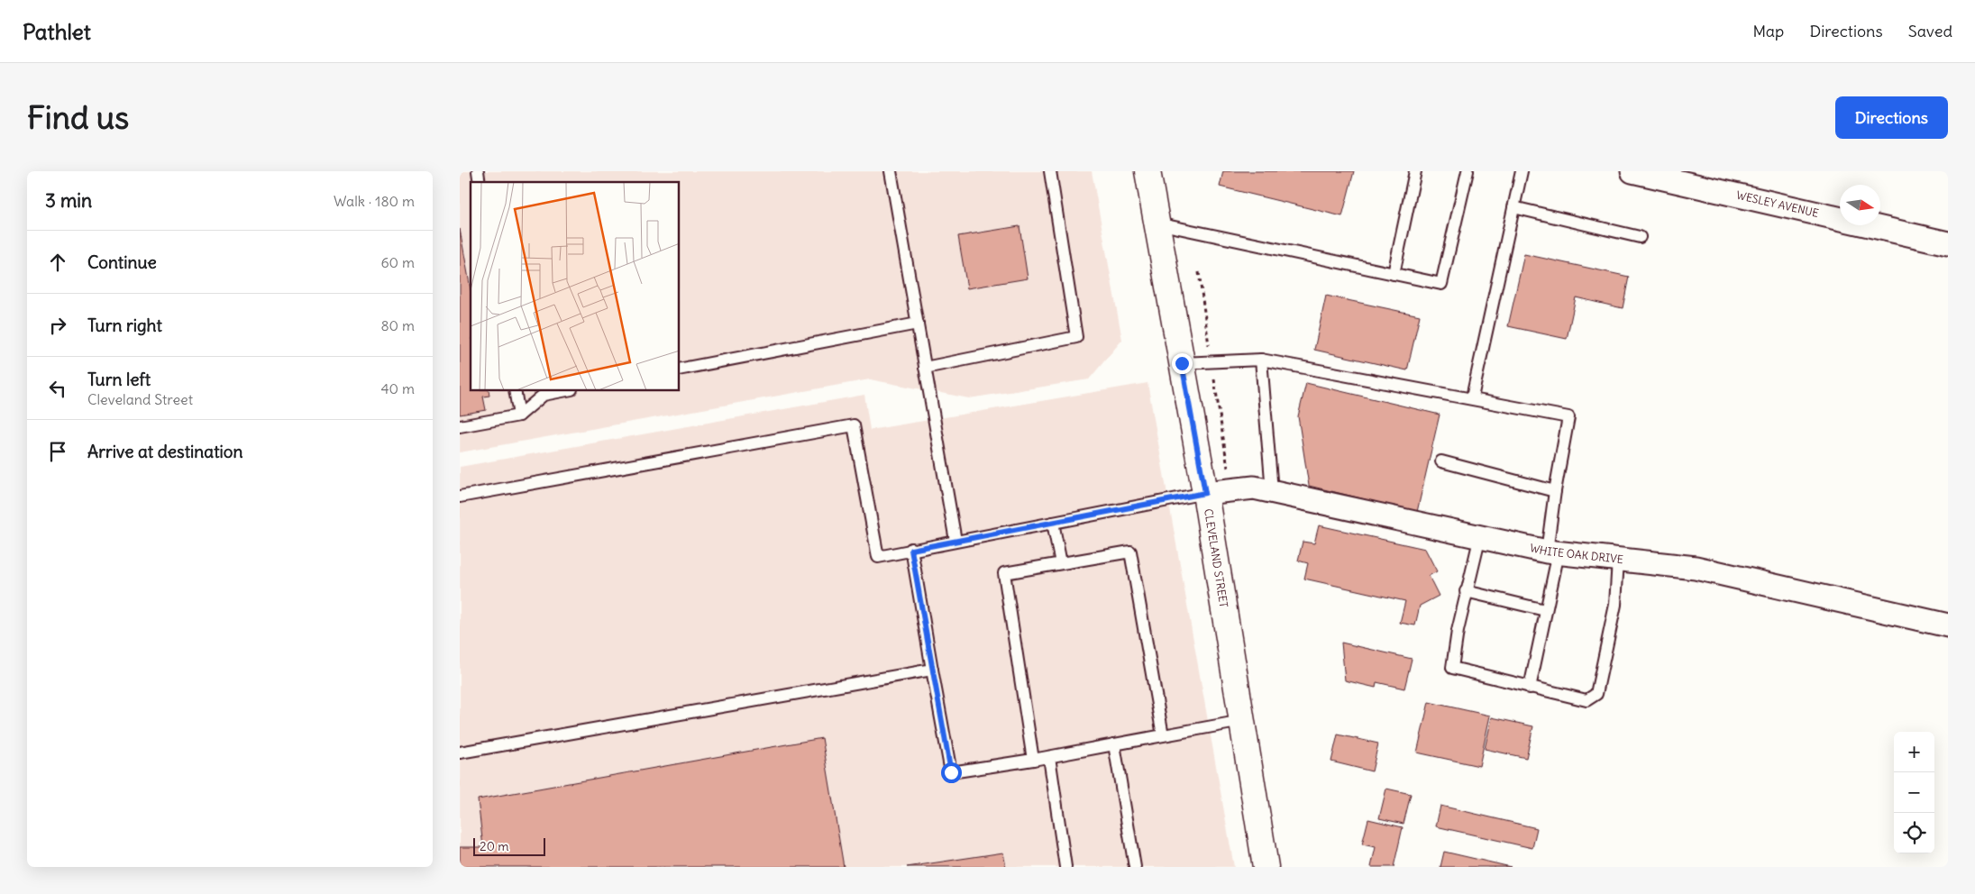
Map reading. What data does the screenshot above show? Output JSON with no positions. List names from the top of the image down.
{
  "streets": {
    "main road": ["CLEVELAND STREET"],
    "street": ["WESLEY AVENUE", "WHITE OAK DRIVE"]
  },
  "crossings": [
    ["WHITE OAK DRIVE", "CLEVELAND STREET"]
  ],
  "scale_bar": "20 m",
  "north": "right",
  "page": {
    "header": "Pathlet",
    "nav": ["Map", "Directions", "Saved"],
    "buttons": "Directions",
    "title": "Find us",
    "heading": ["3 min", "Walk · 180 m"],
    "list": [
      ["Continue", "60 m"],
      ["Turn right", "80 m"],
      ["Turn left", "Cleveland Street", "40 m"],
      "Arrive at destination"
    ],
    "map_buttons": ["+", "−"],
    "scale": "20 m"
  }
}
